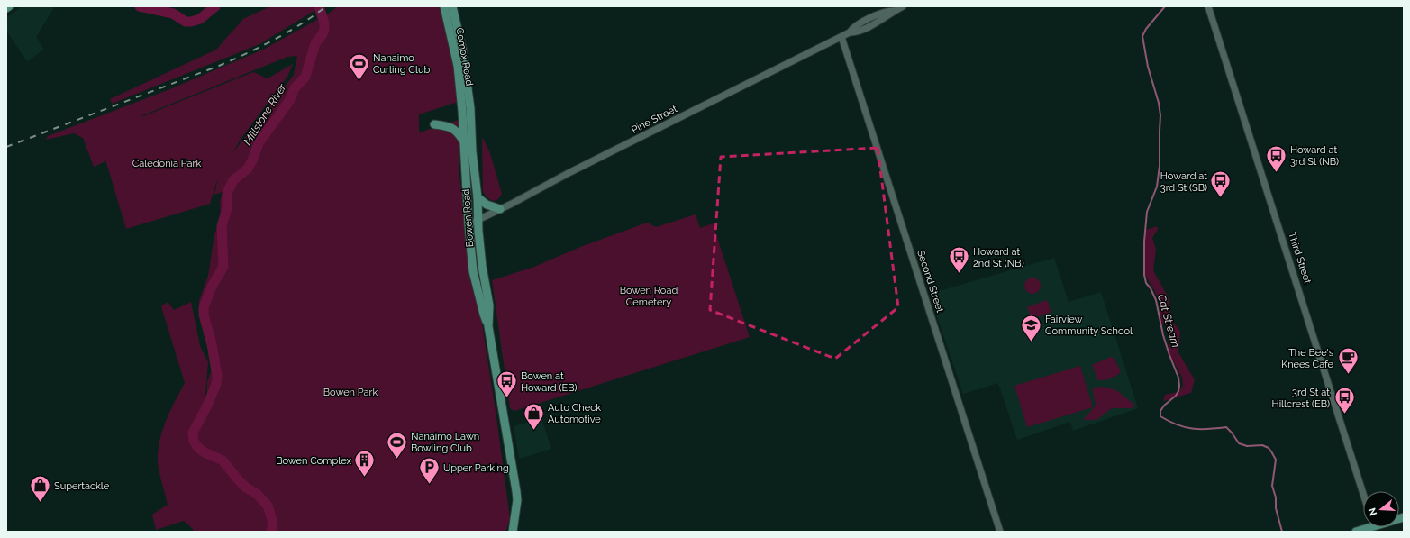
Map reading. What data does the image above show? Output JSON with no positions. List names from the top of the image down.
{
  "streets": {
    "main road": ["Comox Road", "Bowen Road"],
    "street": ["Pine Street", "Third Street", "Second Street"]
  },
  "crossings": [
    ["Comox Road", "Bowen Road"],
    ["Pine Street", "Bowen Road"],
    ["Pine Street", "Second Street"]
  ],
  "water": ["Millstone River", "Cat Stream"],
  "parks": ["Caledonia Park", "Bowen Road Cemetery", "Bowen Park"],
  "places": {
    "sports": ["Nanaimo Curling Club", "Nanaimo Lawn Bowling Club"],
    "bus stop": [
      "Howard at 3rd St (NB)",
      "Howard at 3rd St (SB)",
      "Howard at 2nd St (NB)",
      "Bowen at Howard (EB)",
      "3rd St at Hillcrest (EB)"
    ],
    "school or university": ["Fairview Community School"],
    "cafe": ["The Bee's Knees Cafe"],
    "shop": ["Auto Check Automotive", "Supertackle"],
    "building": ["Bowen Complex"],
    "parking": ["Upper Parking"]
  },
  "north": "left"
}
